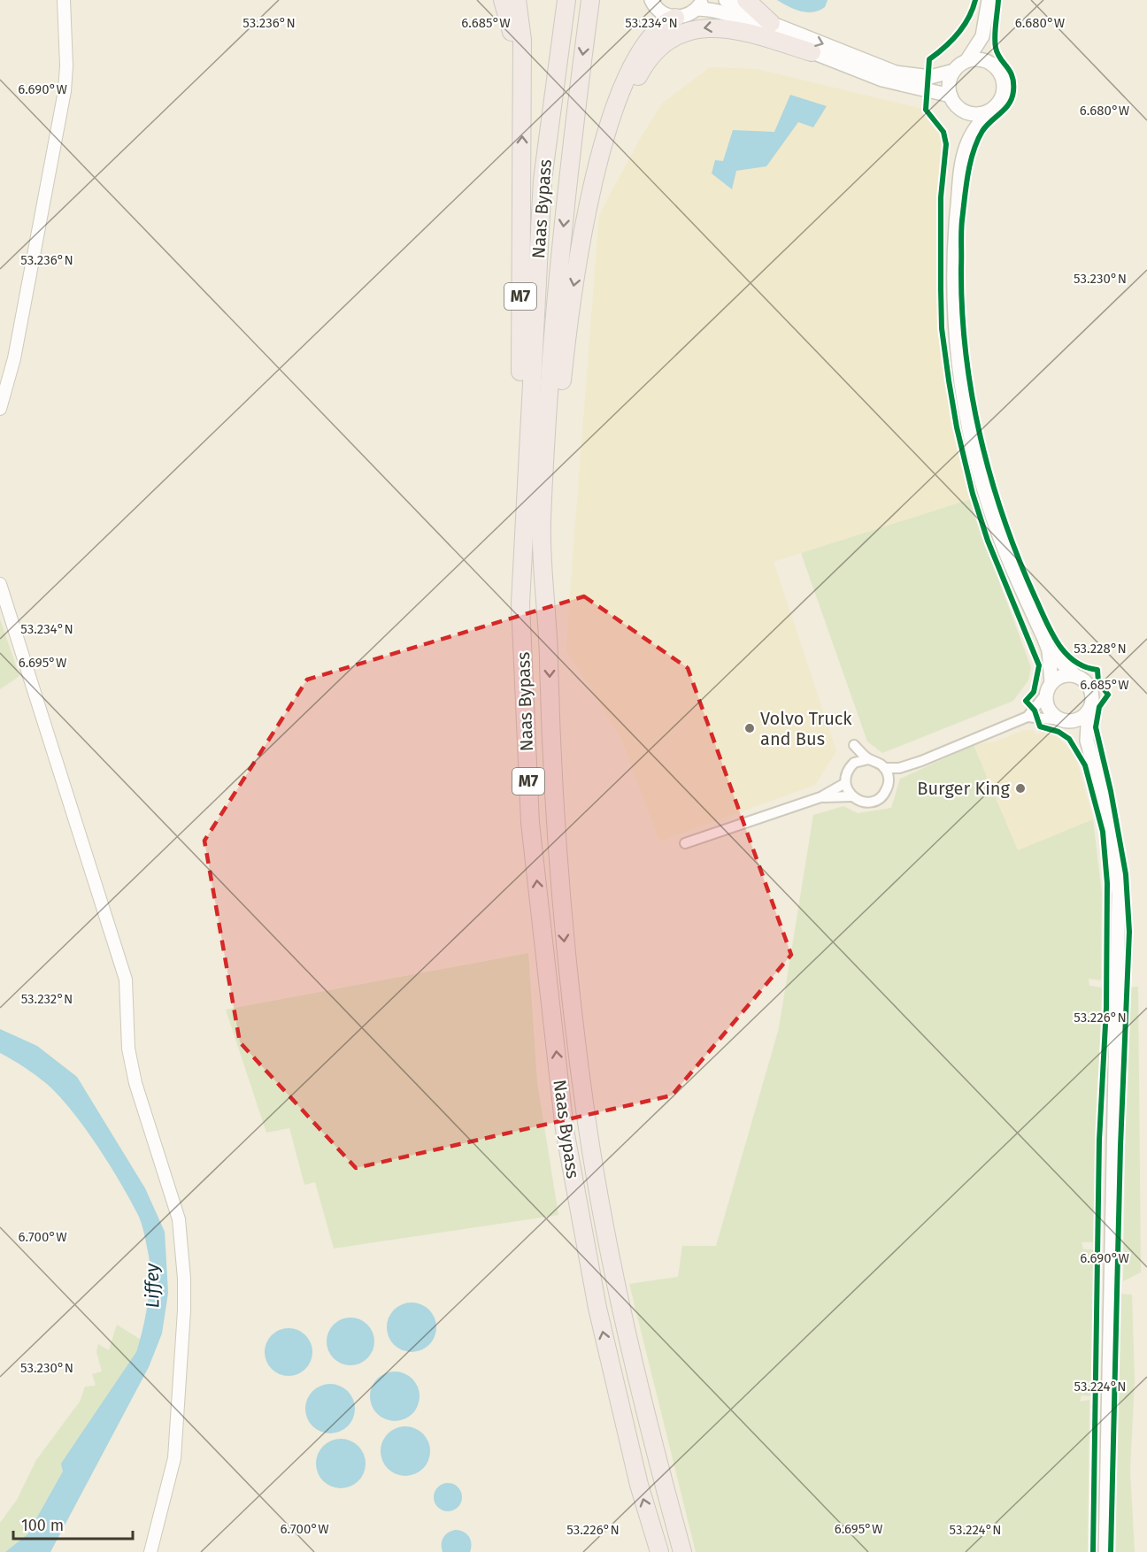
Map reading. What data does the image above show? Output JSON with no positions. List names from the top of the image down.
{
  "streets": {
    "highway": ["Naas Bypass", "M7"]
  },
  "crossings": [
    ["Naas Bypass", "M7"]
  ],
  "water": ["Liffey"],
  "places": ["Volvo Truck and Bus", "Burger King"],
  "scale_bar": "100 m",
  "coordinates": [
    "53.236°N",
    "53.234°N",
    "6.680°W",
    "6.685°W",
    "6.690°W",
    "53.230°N",
    "53.228°N",
    "6.695°W",
    "53.232°N",
    "53.226°N",
    "6.700°W",
    "53.224°N"
  ]
}
